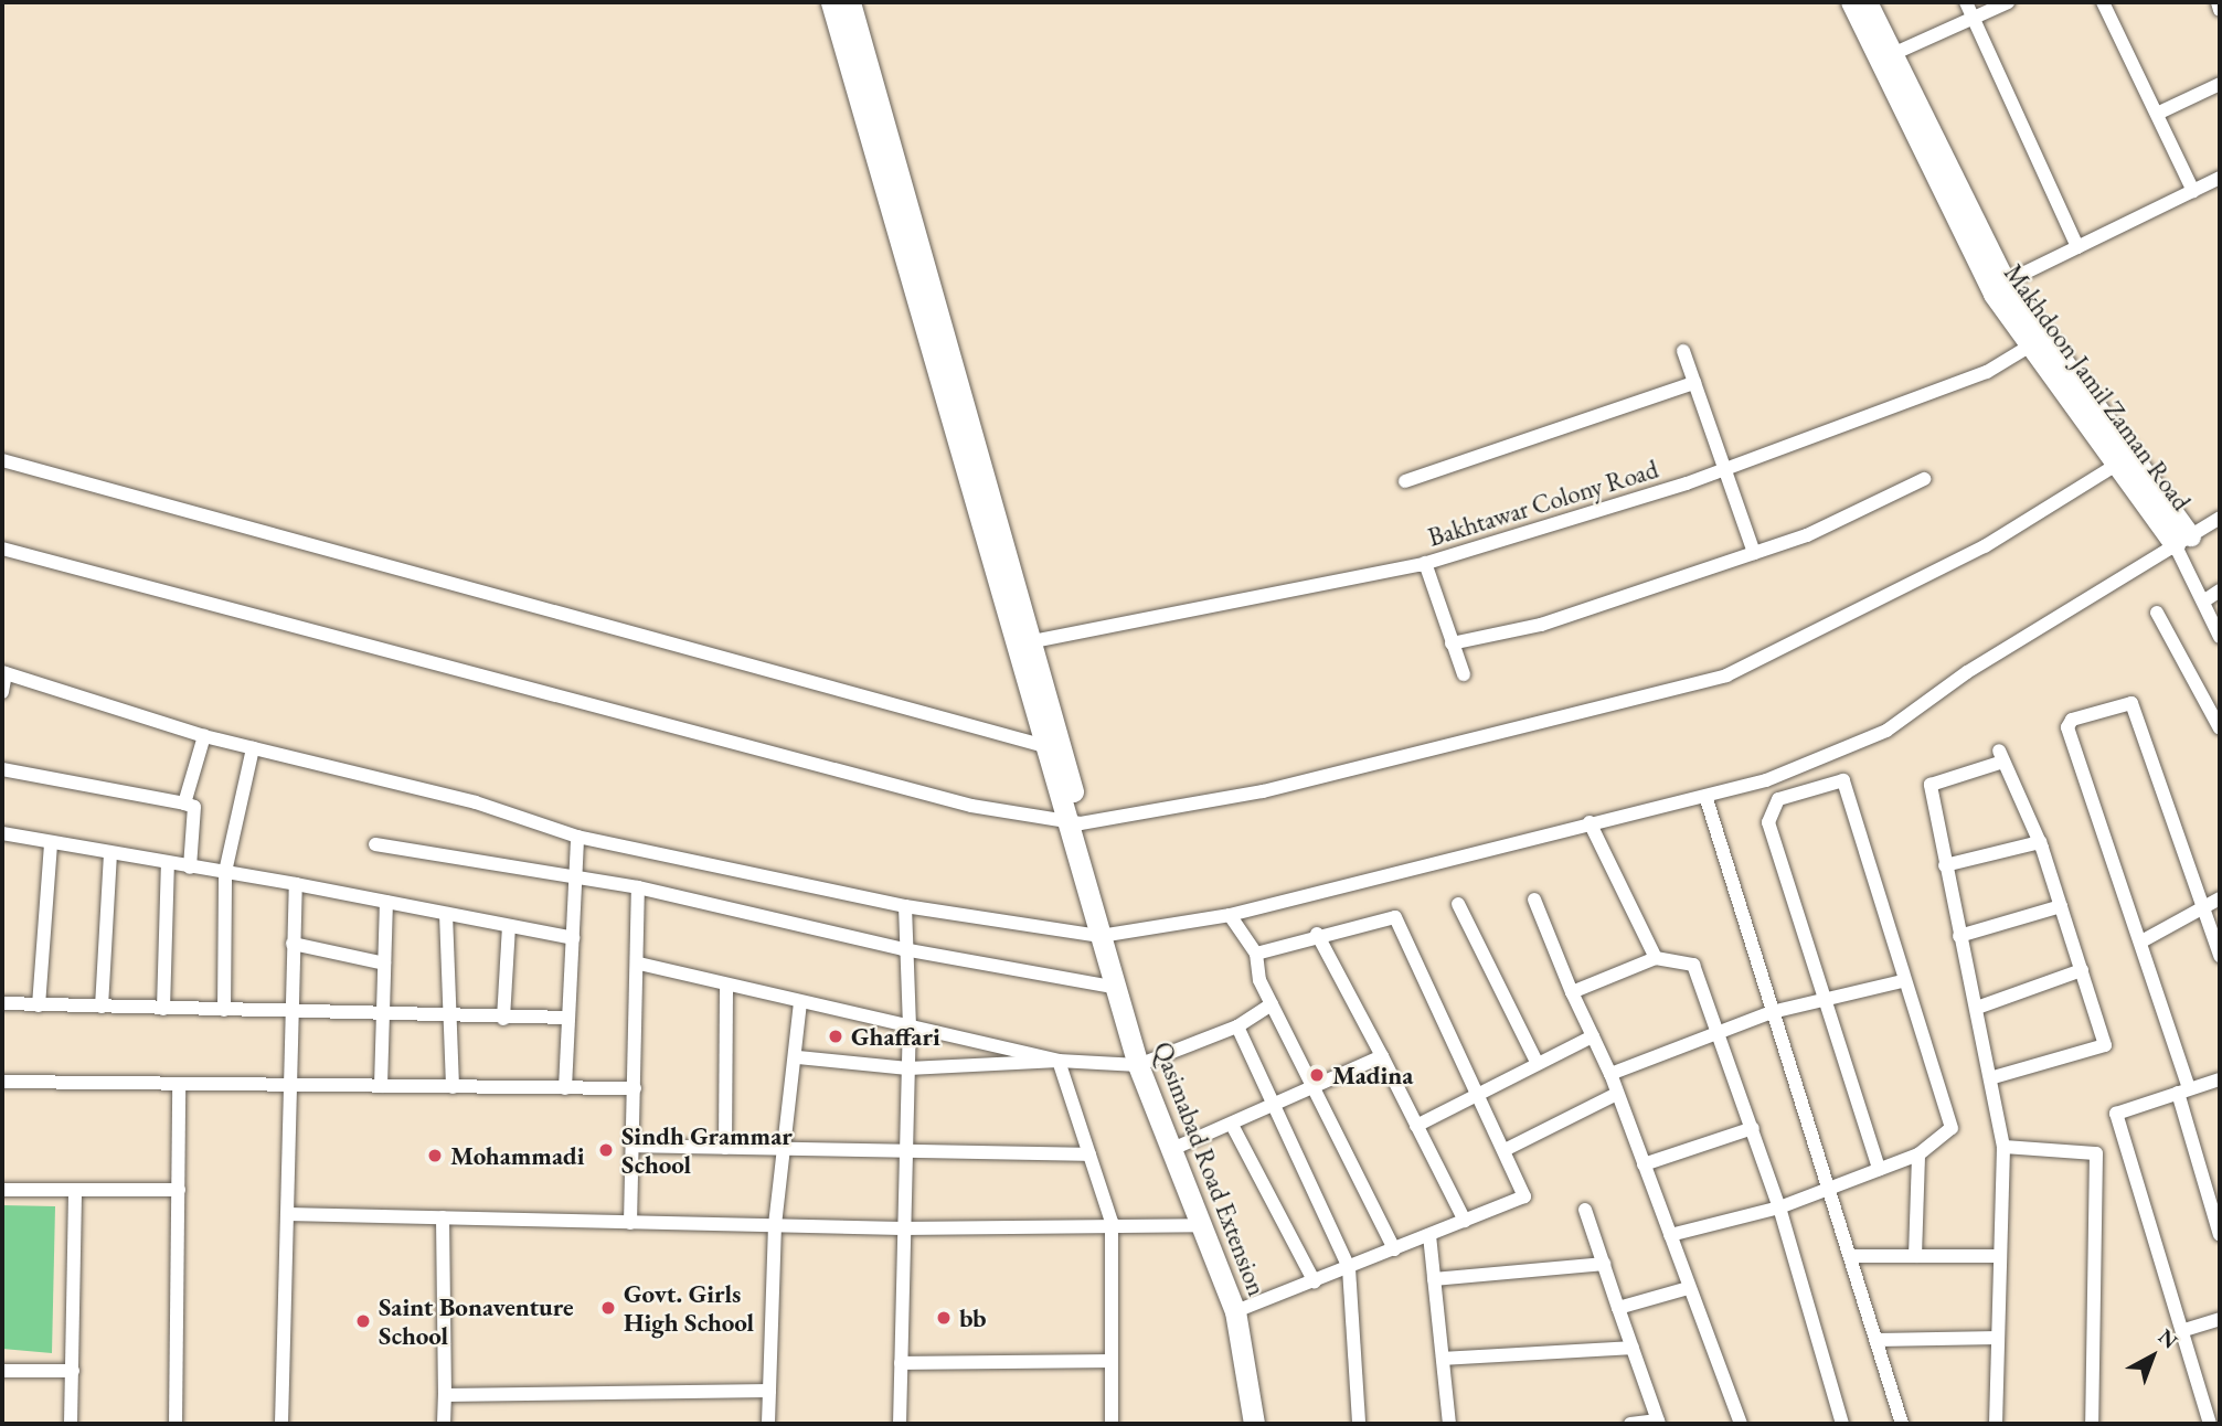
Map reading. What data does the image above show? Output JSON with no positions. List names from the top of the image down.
{
  "streets": {
    "main road": ["Qasimabad Road Extension"],
    "street": ["Makhdoon Jamil Zaman Road", "Bakhtawar Colony Road"]
  },
  "crossings": [
    ["Makhdoon Jamil Zaman Road", "Bakhtawar Colony Road"]
  ],
  "places": [
    "Ghaffari",
    "Madina",
    "Sindh Grammar School",
    "Mohammadi",
    "Govt. Girls High School",
    "bb",
    "Saint Bonaventure School"
  ],
  "north": "top right"
}
